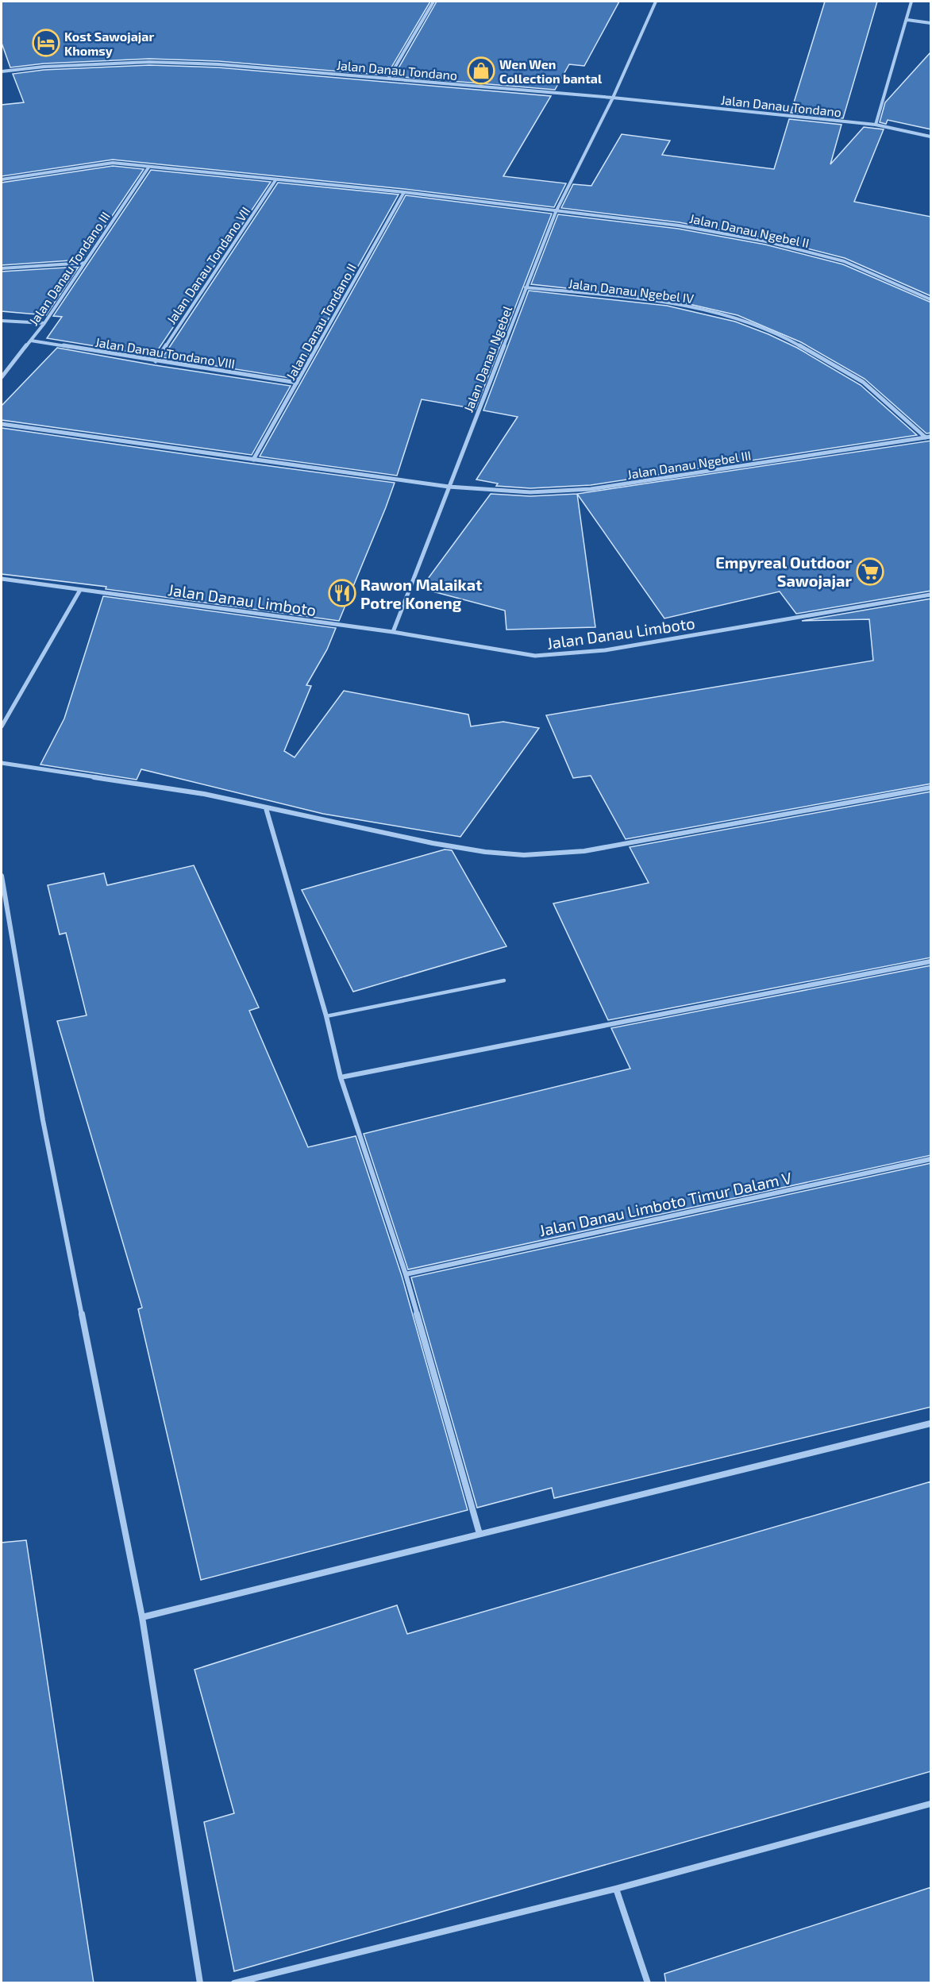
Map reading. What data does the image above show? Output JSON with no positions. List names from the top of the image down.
{
  "streets": {
    "street": [
      "Jalan Danau Tondano",
      "Jalan Danau Ngebel II",
      "Jalan Danau Tondano VII",
      "Jalan Danau Tondano III",
      "Jalan Danau Ngebel IV",
      "Jalan Danau Tondano II",
      "Jalan Danau Tondano VIII",
      "Jalan Danau Ngebel",
      "Jalan Danau Ngebel III",
      "Jalan Danau Limboto",
      "Jalan Danau Limboto Timur Dalam V"
    ]
  },
  "crossings": [
    ["Jalan Danau Tondano", "Jalan Danau Ngebel"],
    ["Jalan Danau Ngebel II", "Jalan Danau Tondano VII"],
    ["Jalan Danau Ngebel II", "Jalan Danau Tondano III"],
    ["Jalan Danau Ngebel II", "Jalan Danau Tondano II"],
    ["Jalan Danau Ngebel II", "Jalan Danau Ngebel"],
    ["Jalan Danau Tondano VII", "Jalan Danau Tondano VIII"],
    ["Jalan Danau Tondano III", "Jalan Danau Tondano VIII"],
    ["Jalan Danau Ngebel IV", "Jalan Danau Ngebel"],
    ["Jalan Danau Ngebel IV", "Jalan Danau Ngebel III"],
    ["Jalan Danau Tondano II", "Jalan Danau Tondano VIII"],
    ["Jalan Danau Tondano II", "Jalan Danau Ngebel III"],
    ["Jalan Danau Ngebel", "Jalan Danau Ngebel III"],
    ["Jalan Danau Ngebel", "Jalan Danau Limboto"]
  ],
  "places": {
    "hotel": ["Kost Sawojajar Khomsy"],
    "shop": ["Wen Wen Collection bantal"],
    "supermarket": ["Empyreal Outdoor Sawojajar"],
    "restaurant": ["Rawon Malaikat Potre Koneng"]
  }
}
